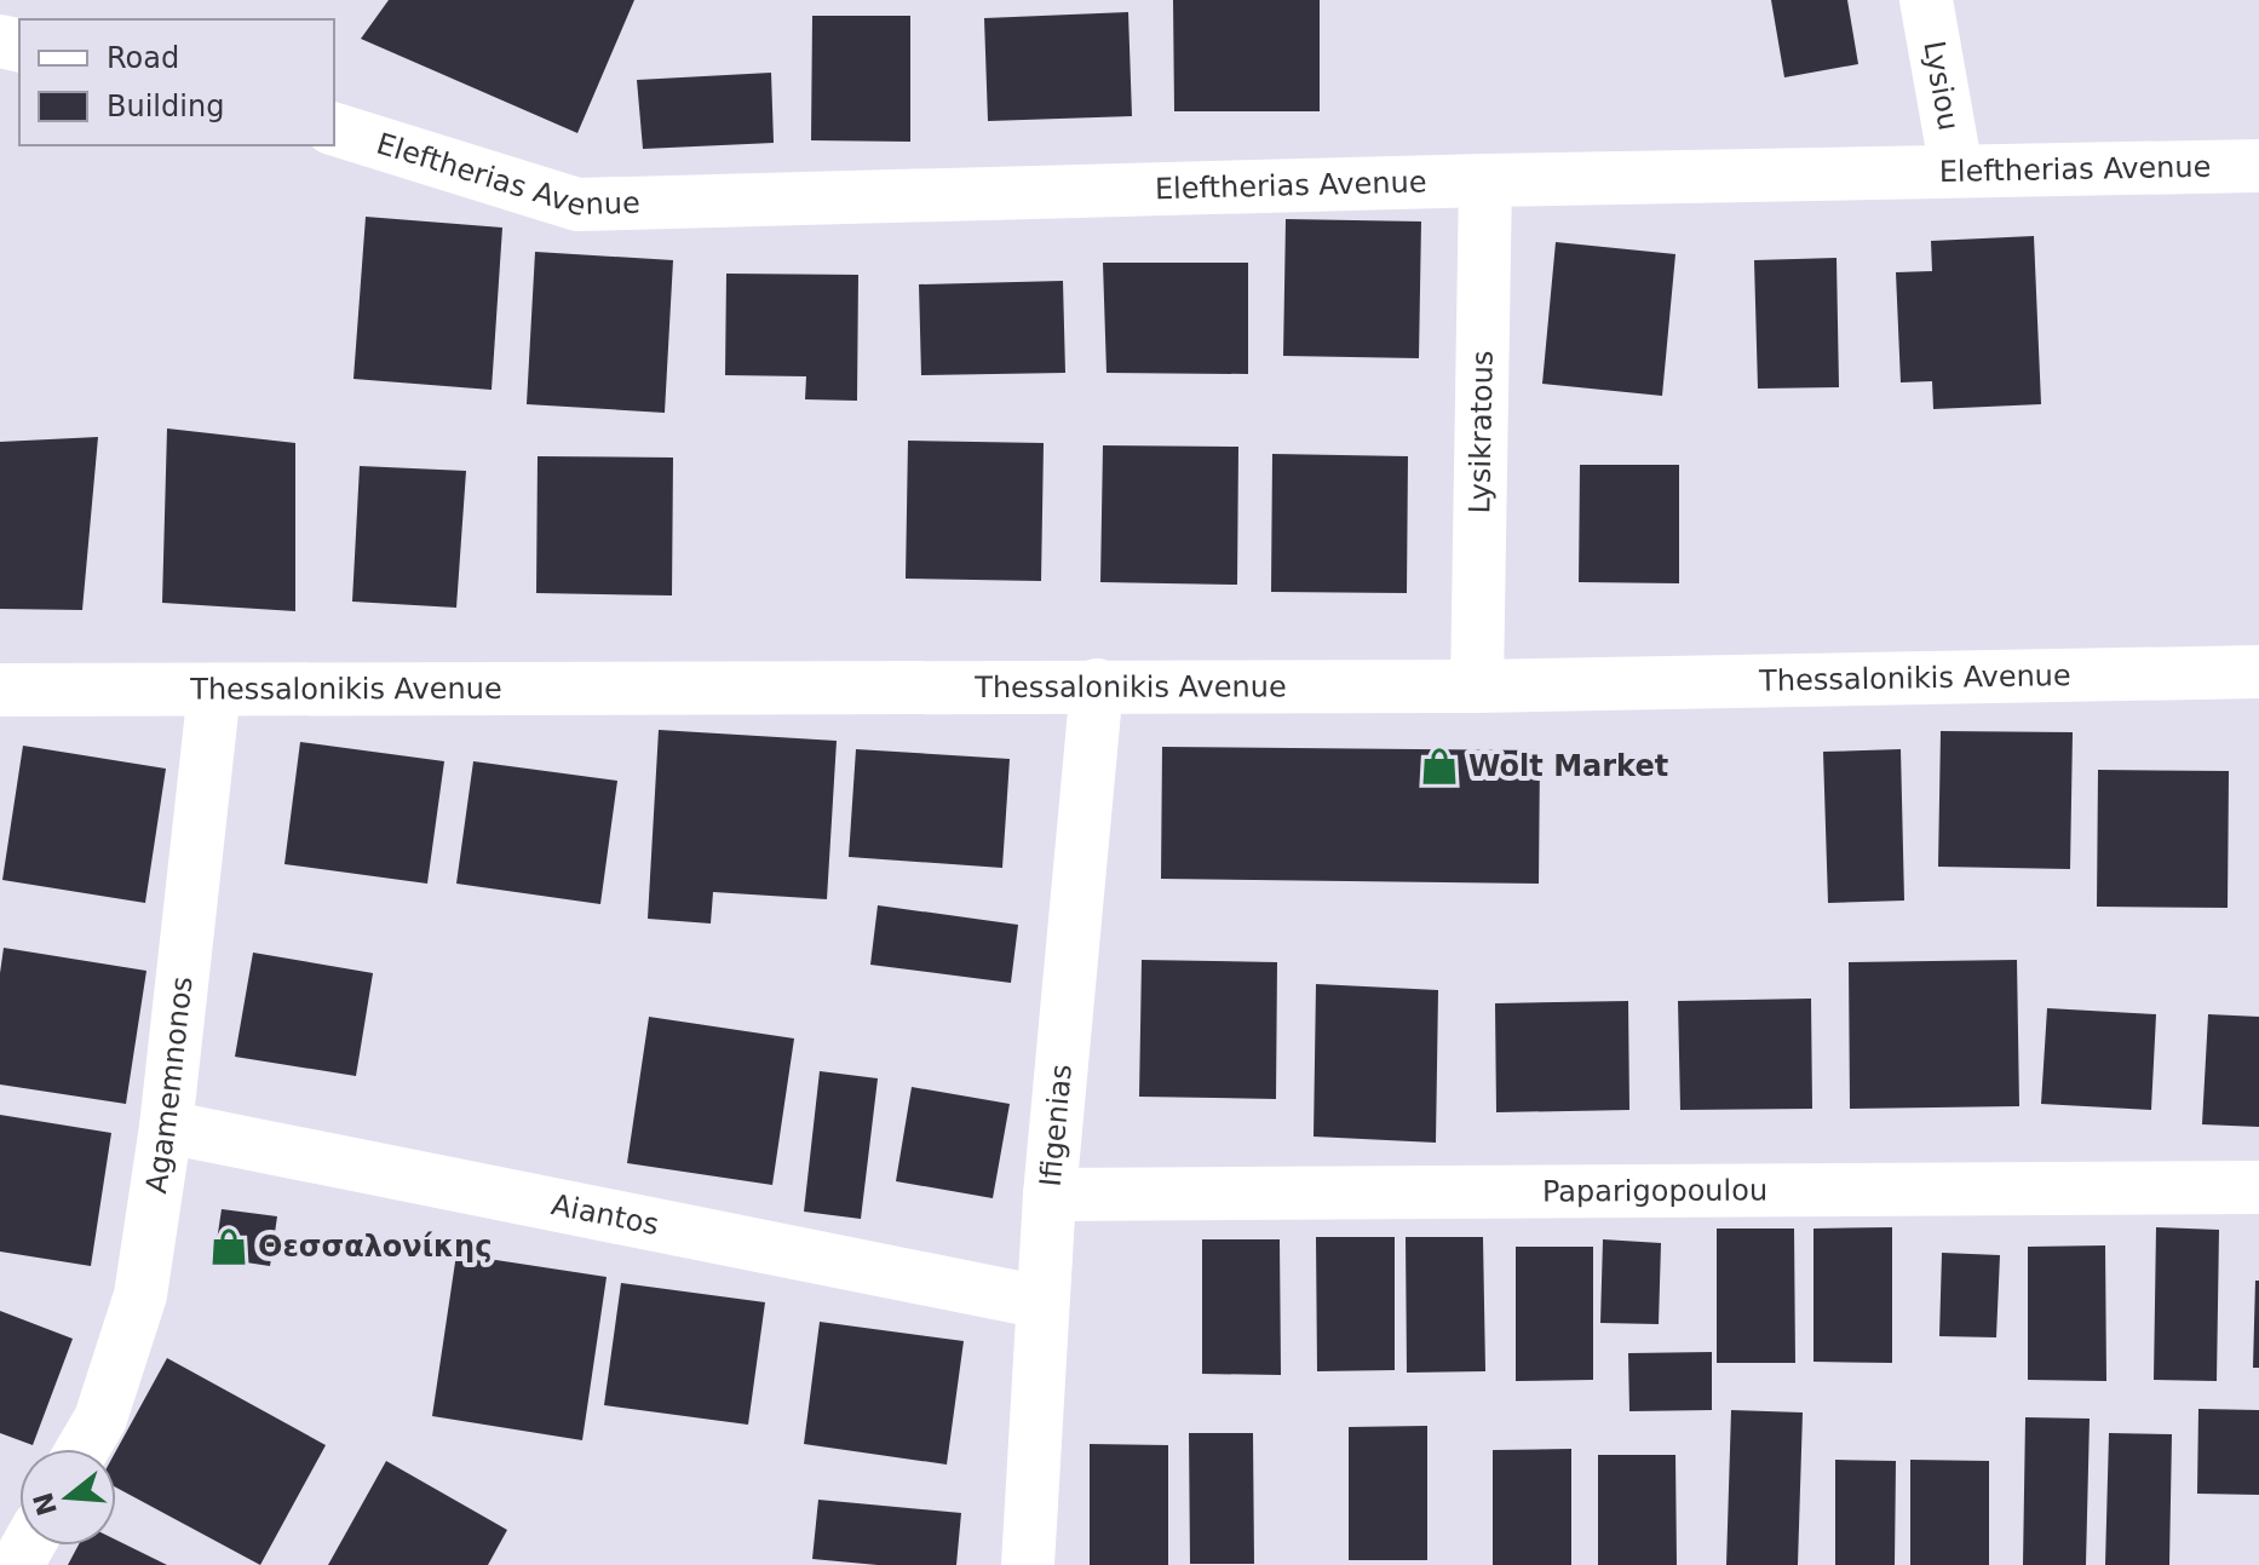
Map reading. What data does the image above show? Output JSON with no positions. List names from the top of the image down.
{
  "streets": {
    "street": [
      "Lysiou",
      "Eleftherias Avenue",
      "Lysikratous",
      "Thessalonikis Avenue",
      "Agamemnonos",
      "Ifigenias",
      "Paparigopoulou",
      "Aiantos"
    ]
  },
  "crossings": [
    ["Lysiou", "Eleftherias Avenue"],
    ["Eleftherias Avenue", "Lysikratous"],
    ["Lysikratous", "Thessalonikis Avenue"],
    ["Thessalonikis Avenue", "Agamemnonos"],
    ["Thessalonikis Avenue", "Ifigenias"],
    ["Agamemnonos", "Aiantos"],
    ["Ifigenias", "Paparigopoulou"],
    ["Ifigenias", "Aiantos"]
  ],
  "places": {
    "shop": ["Wolt Market", "Θεσσαλονίκης"]
  },
  "legend": ["Road", "Building"],
  "north": "left"
}
